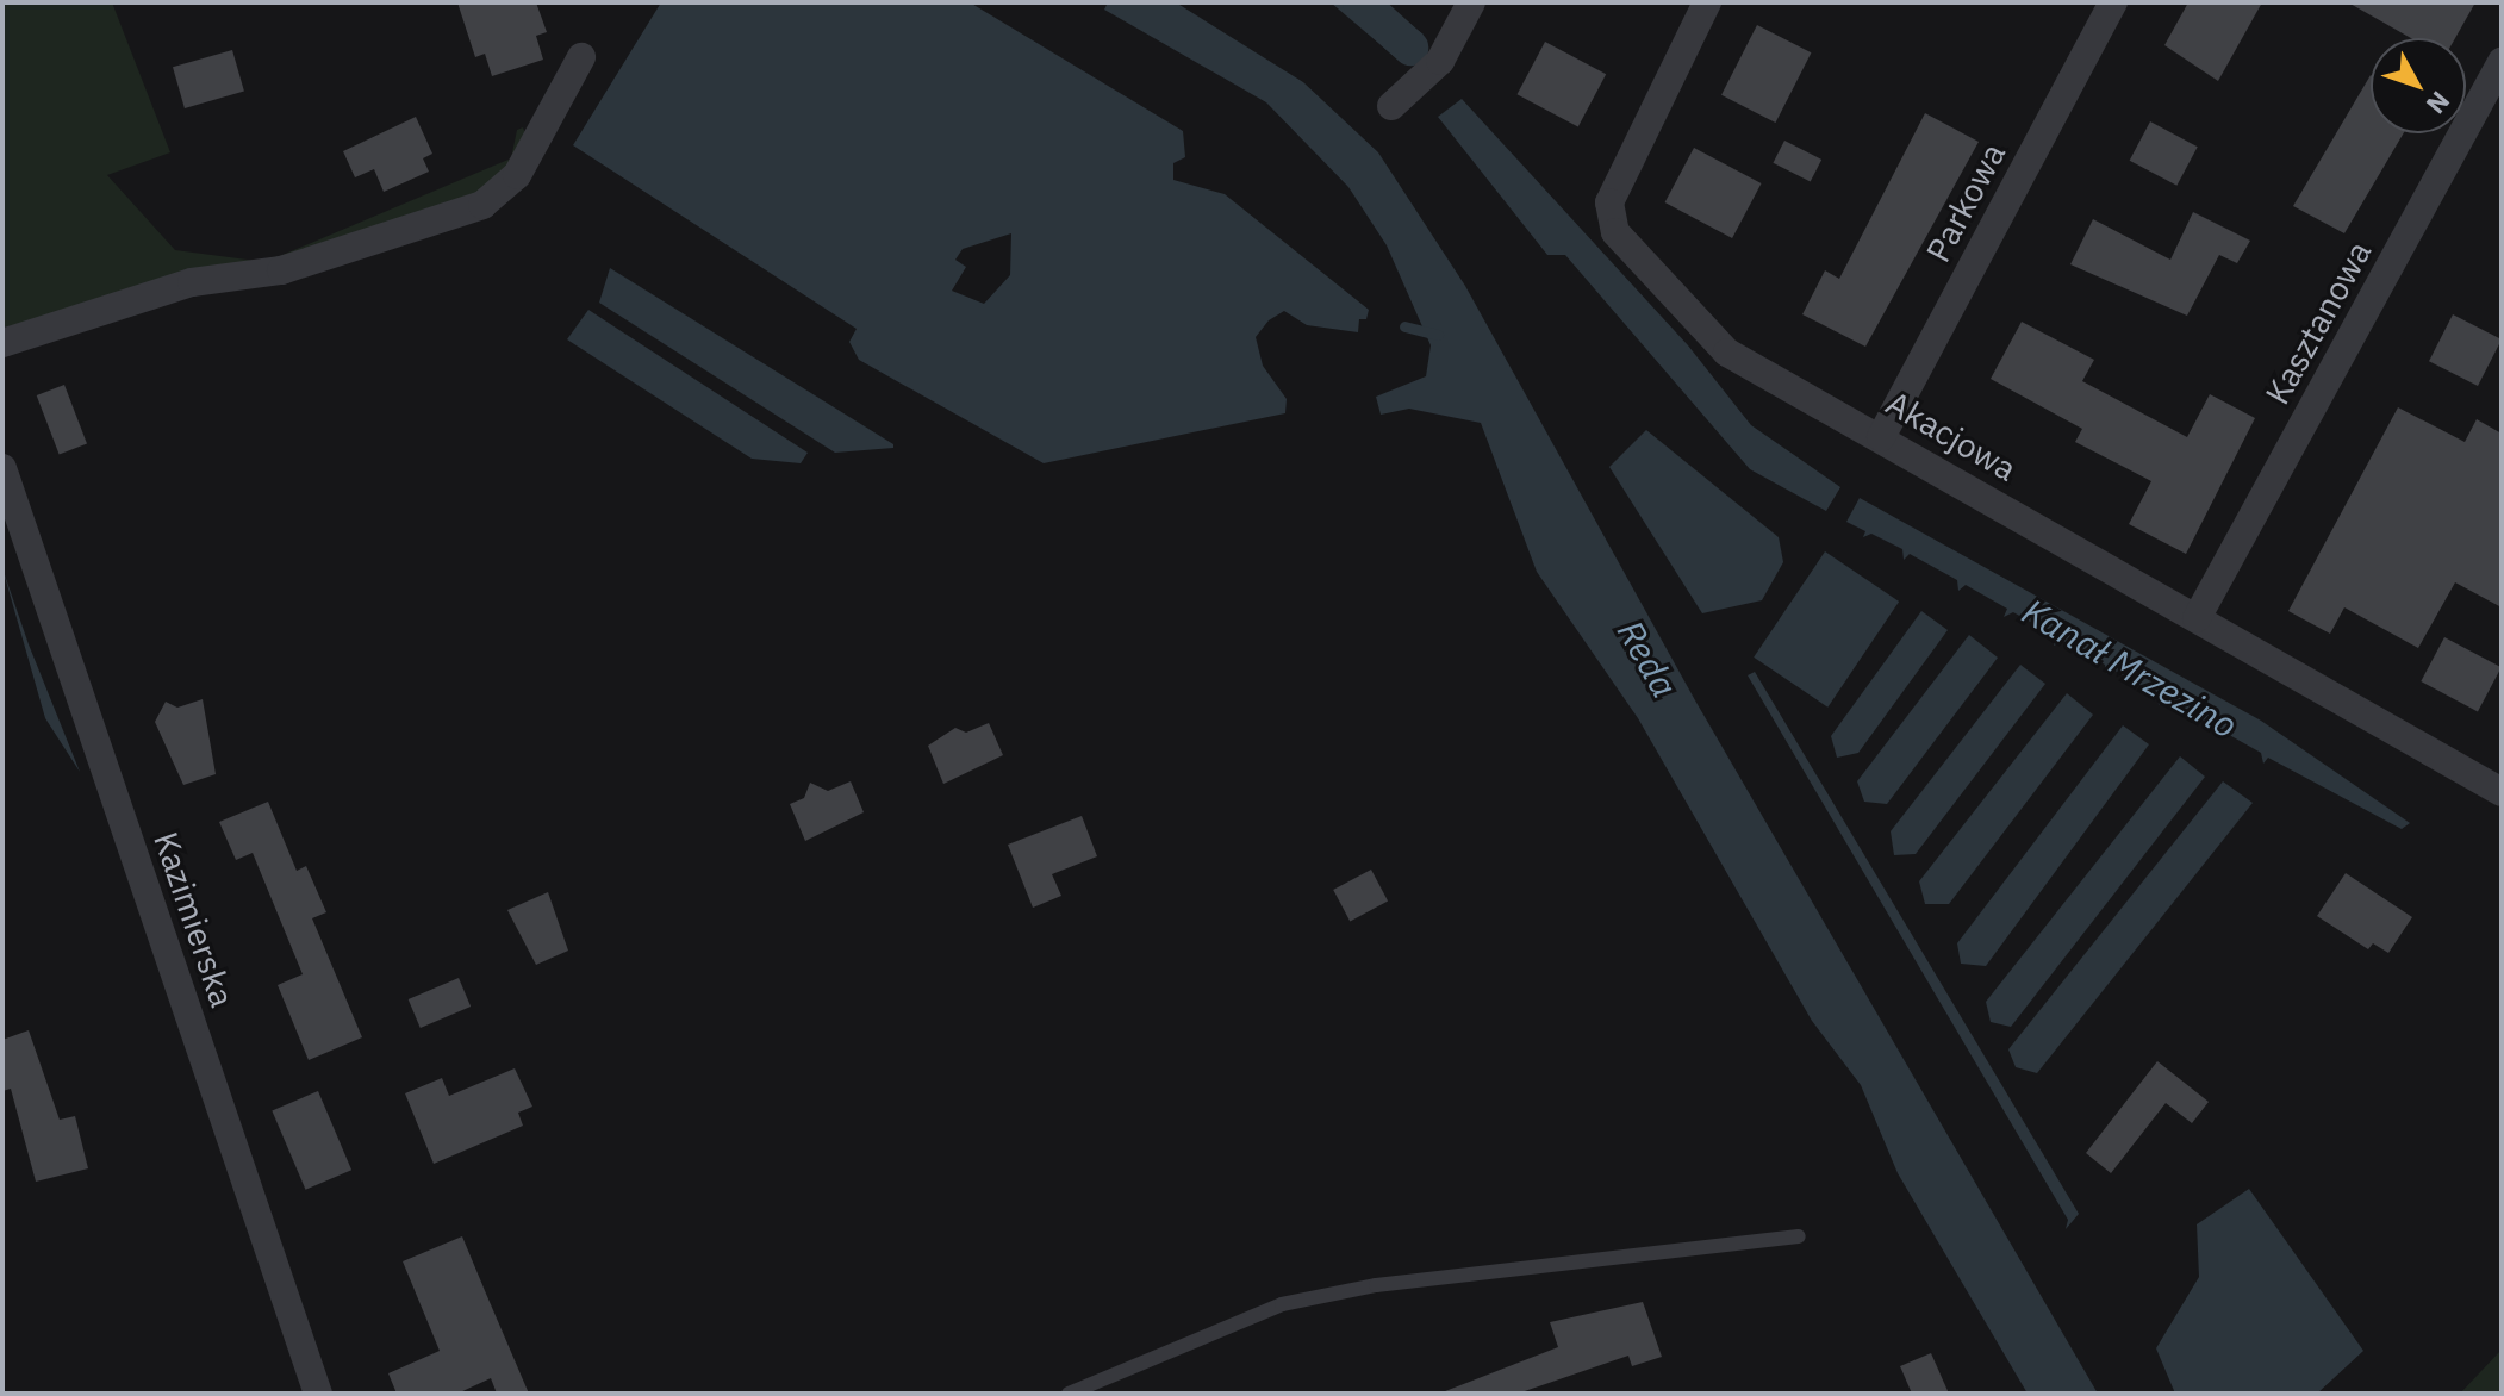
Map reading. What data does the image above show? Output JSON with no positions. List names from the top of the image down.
{
  "streets": {
    "street": [
      "Parkowa",
      "Kasztanowa",
      "Akacjowa",
      "Kazimierska"
    ]
  },
  "crossings": [
    ["Parkowa", "Akacjowa"],
    ["Kasztanowa", "Akacjowa"]
  ],
  "water": ["Reda", "Kanał Mrzezino"],
  "north": "bottom right"
}
